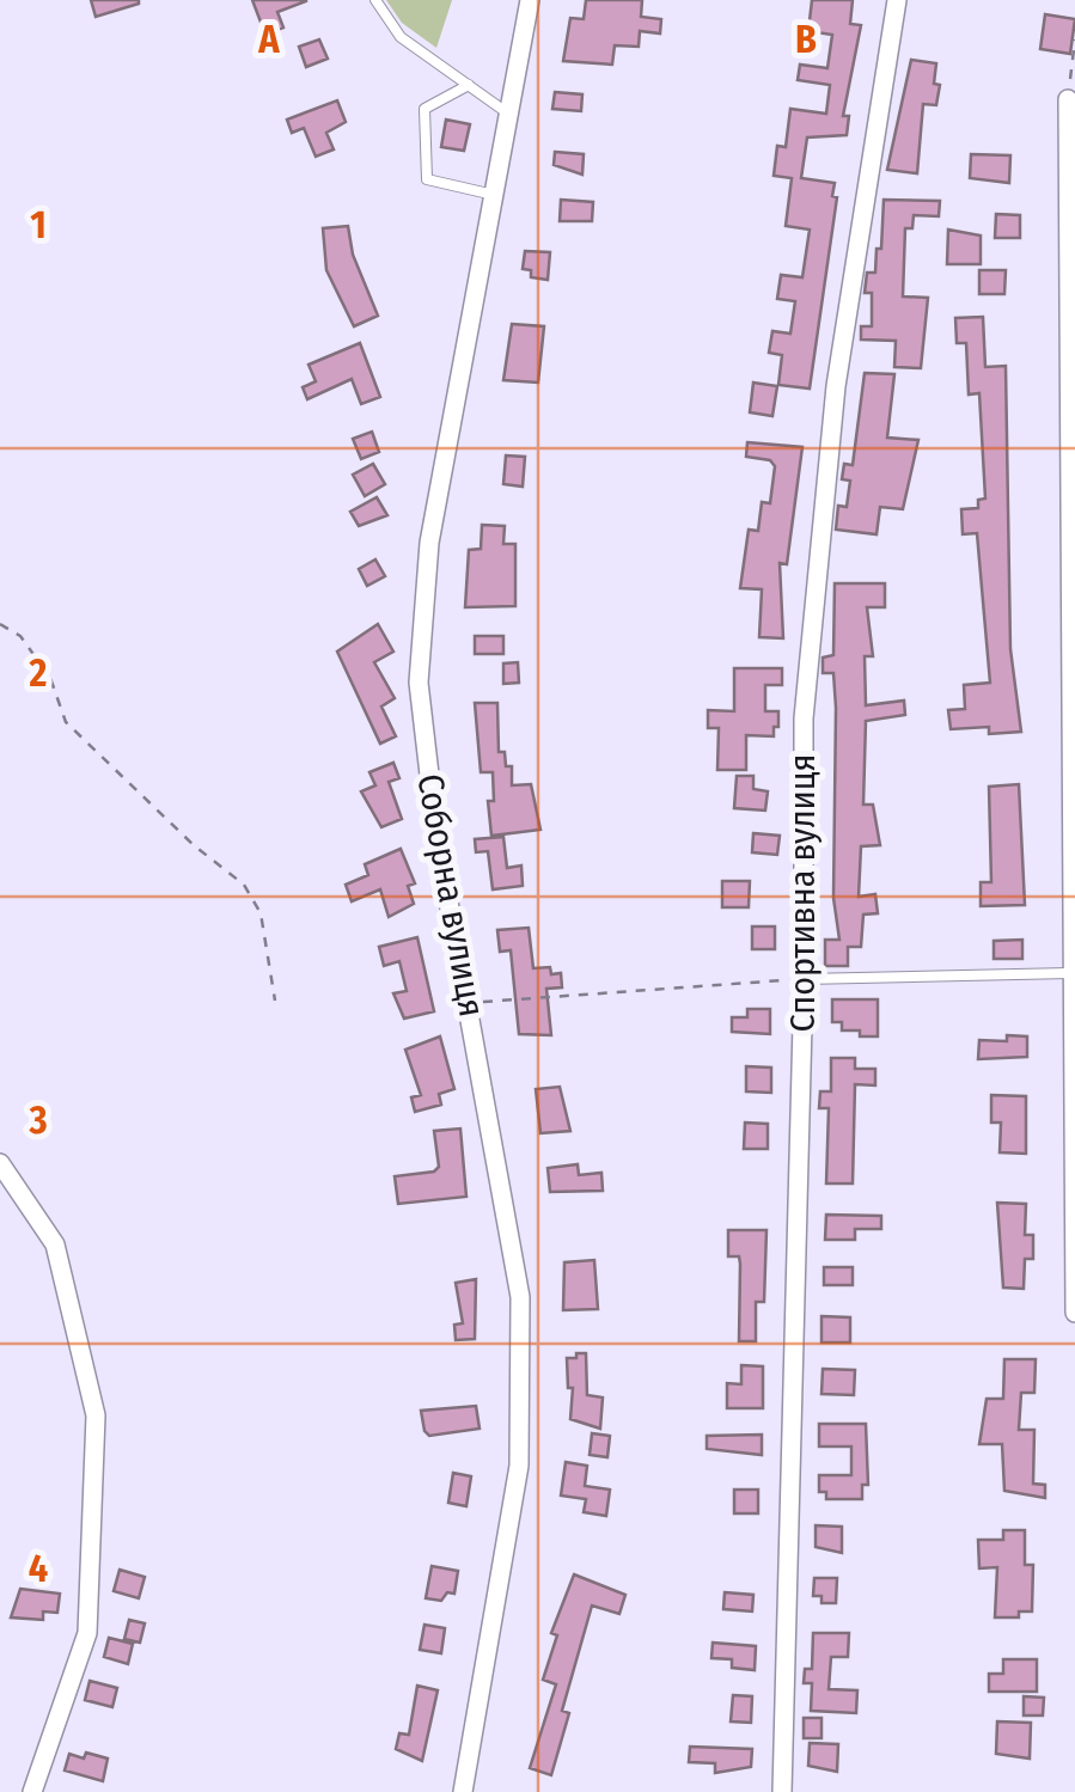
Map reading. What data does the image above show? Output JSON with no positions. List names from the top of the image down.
{
  "streets": {
    "street": ["Спортивна вулиця", "Соборна вулиця"]
  },
  "grid": {
    "columns": ["A", "B"],
    "rows": [
      "1",
      "2",
      "3",
      "4"
    ]
  }
}
